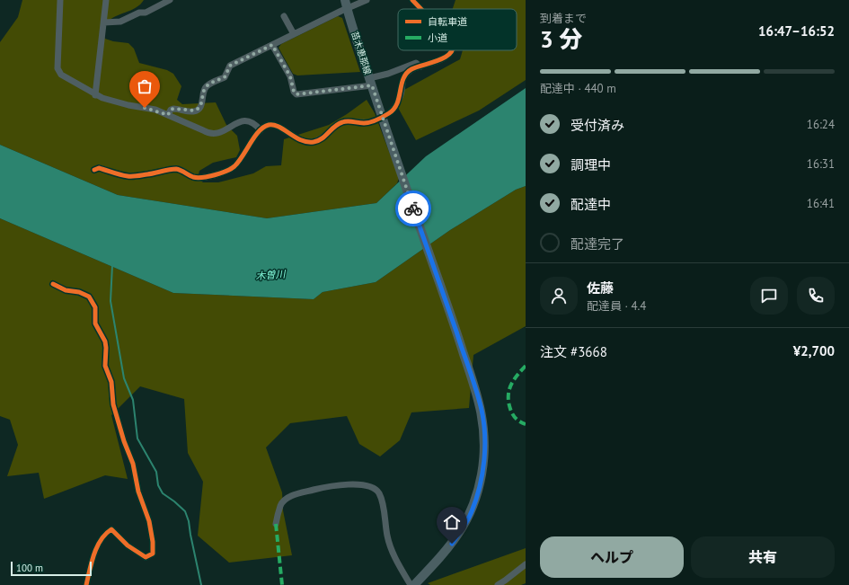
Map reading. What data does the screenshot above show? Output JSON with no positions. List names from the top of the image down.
{
  "streets": {
    "main road": ["苗木恵那線"]
  },
  "water": ["木曽川"],
  "legend": ["自転車道", "小道"],
  "scale_bar": "100 m",
  "page": {
    "heading": ["3 分", "到着まで", "16:47–16:52"],
    "panel": [
      "佐藤",
      "配達員 · 4.4",
      "注文 #3668",
      "¥2,700"
    ],
    "bar": "配達中 · 440 m",
    "list": [
      ["受付済み", "16:24"],
      ["調理中", "16:31"],
      ["配達中", "16:41"],
      "配達完了"
    ],
    "buttons": ["ヘルプ", "共有"],
    "scale": "100 m"
  }
}
